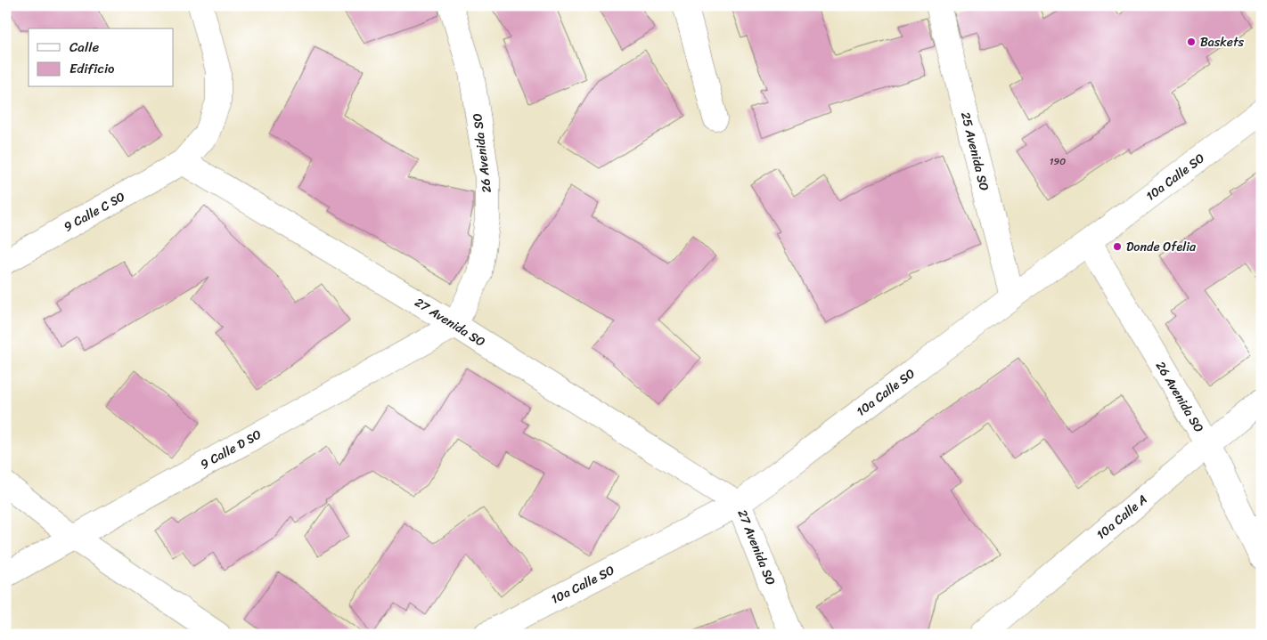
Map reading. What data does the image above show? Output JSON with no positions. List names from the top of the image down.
{
  "streets": {
    "street": [
      "25 Avenida SO",
      "26 Avenida SO",
      "10a Calle SO",
      "9 Calle C SO",
      "27 Avenida SO",
      "9 Calle D SO",
      "10a Calle A"
    ]
  },
  "crossings": [
    ["25 Avenida SO", "10a Calle SO"],
    ["26 Avenida SO", "10a Calle SO"],
    ["26 Avenida SO", "27 Avenida SO"],
    ["26 Avenida SO", "9 Calle D SO"],
    ["26 Avenida SO", "10a Calle A"],
    ["10a Calle SO", "27 Avenida SO"],
    ["9 Calle C SO", "27 Avenida SO"],
    ["27 Avenida SO", "9 Calle D SO"]
  ],
  "places": ["Baskets", "Donde Ofelia"],
  "house_numbers": ["190"],
  "legend": ["Calle", "Edificio"]
}
